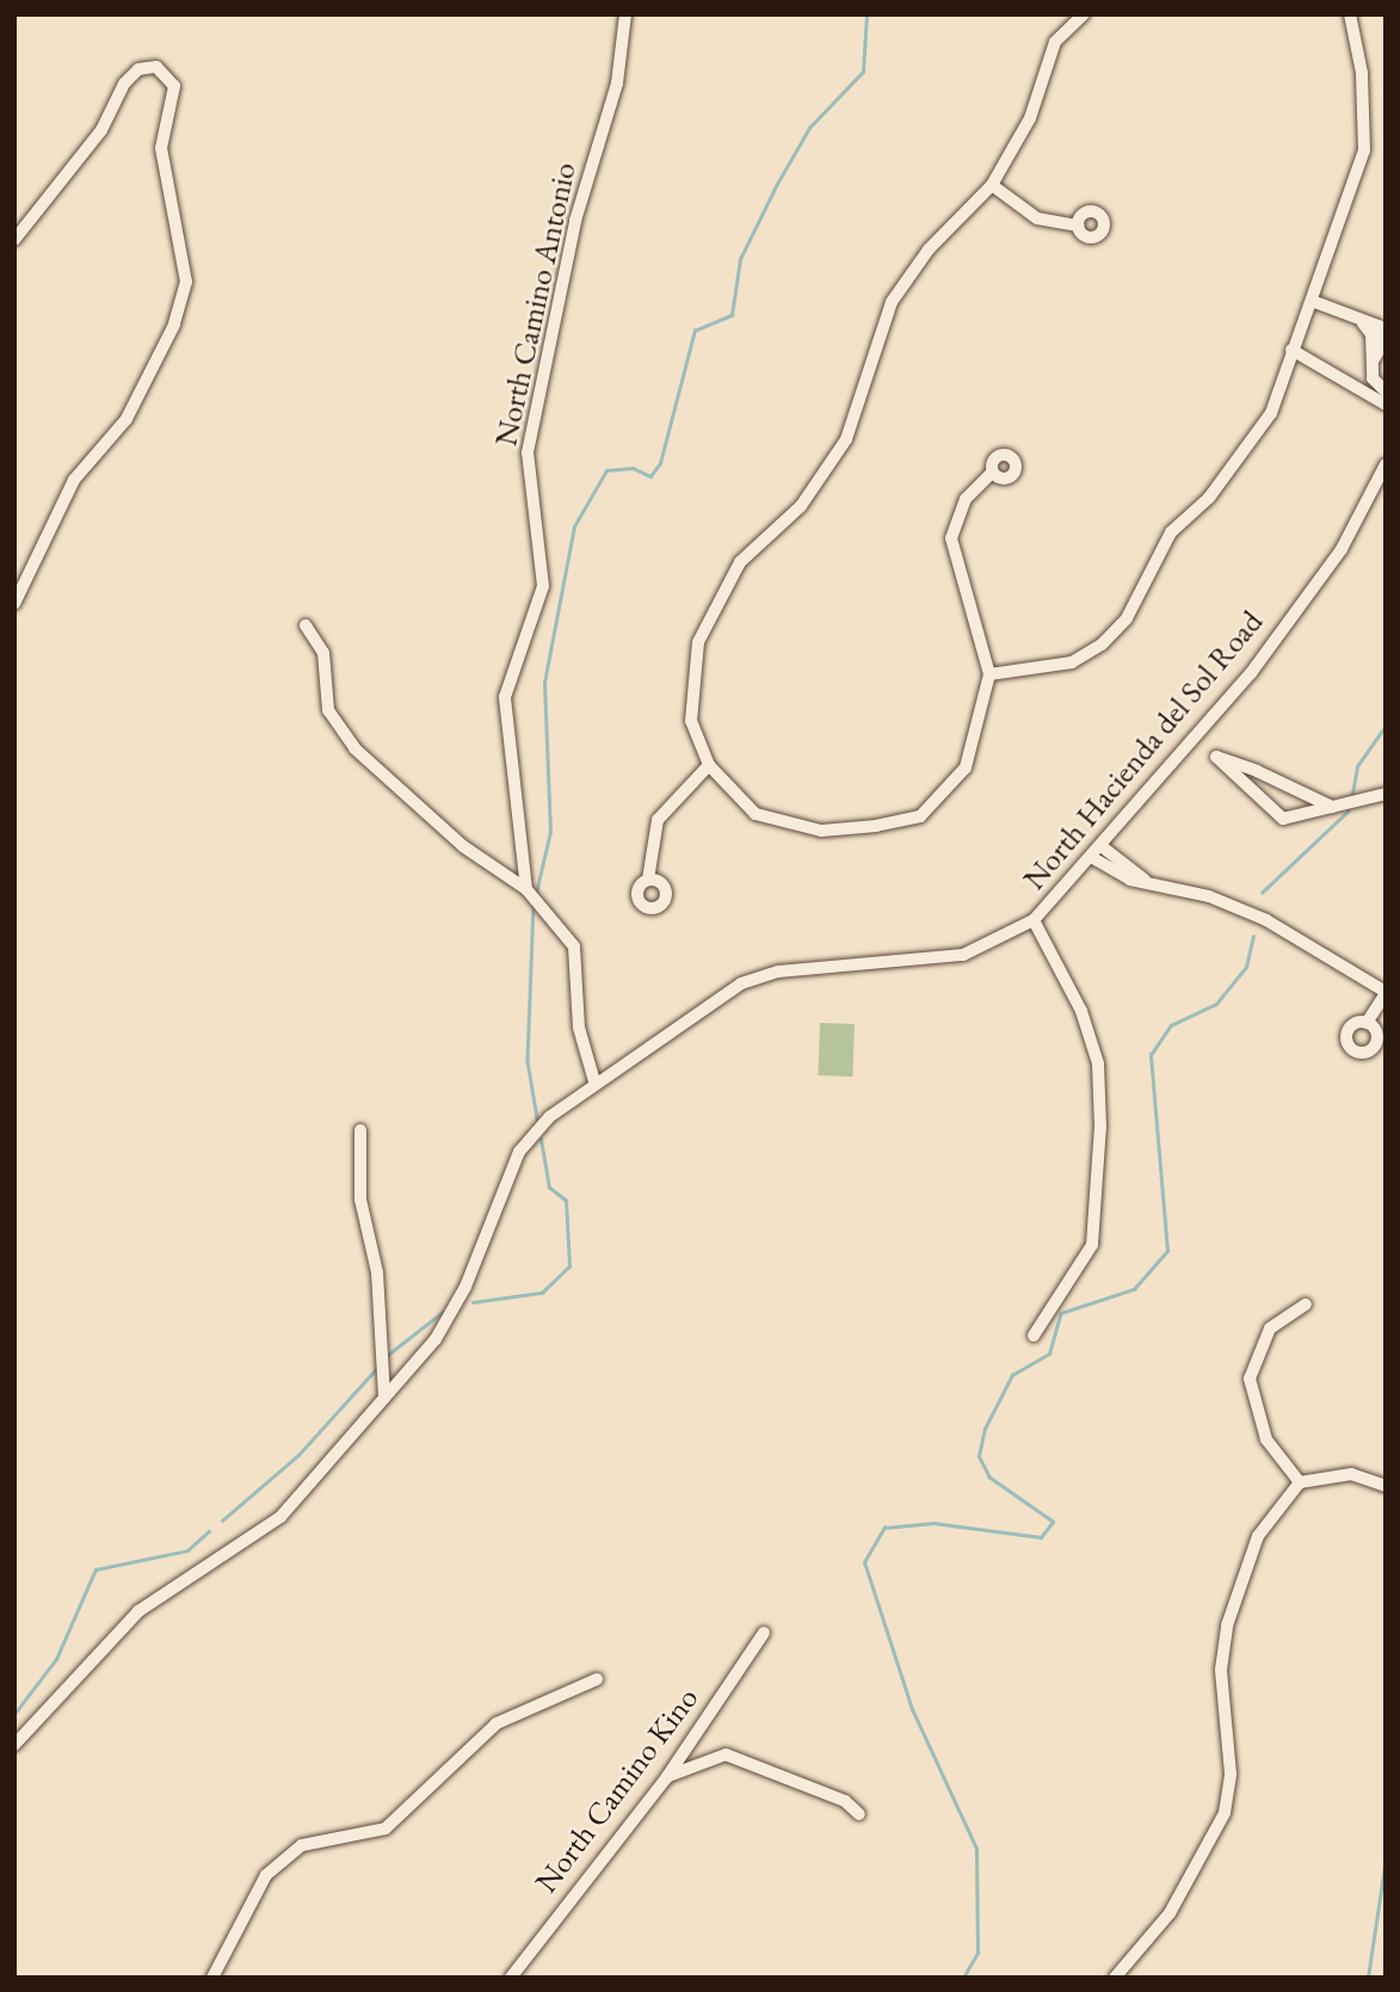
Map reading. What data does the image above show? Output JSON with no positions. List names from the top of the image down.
{
  "streets": {
    "street": ["North Camino Antonio", "North Hacienda del Sol Road", "North Camino Kino"]
  }
}
